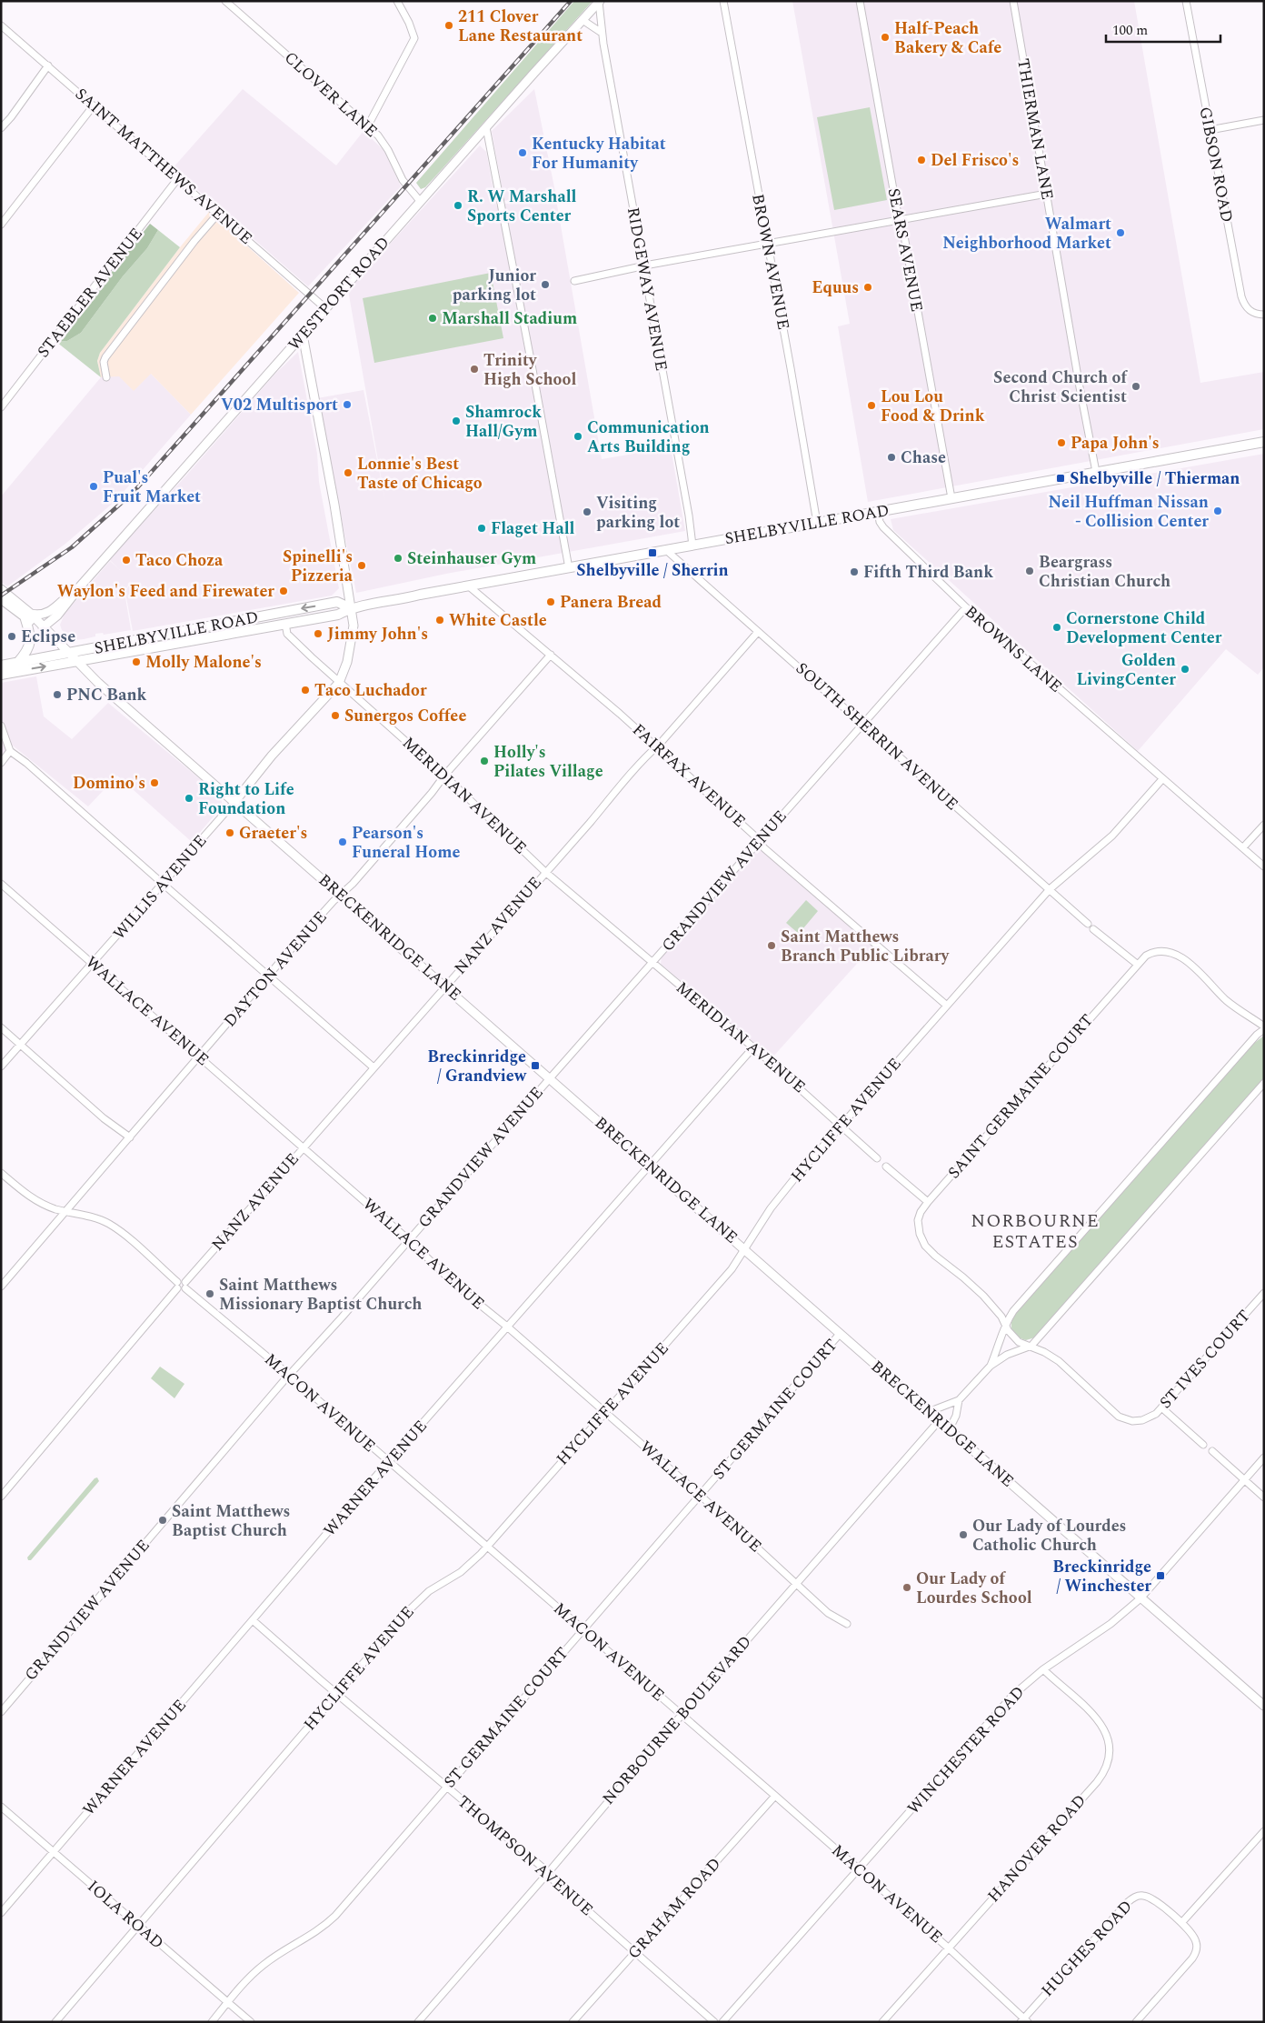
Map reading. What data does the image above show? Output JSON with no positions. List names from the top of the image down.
{
  "streets": {
    "main road": [
      "WESTPORT ROAD",
      "SHELBYVILLE ROAD",
      "WILLIS AVENUE",
      "BRECKENRIDGE LANE"
    ],
    "street": [
      "CLOVER LANE",
      "THIERMAN LANE",
      "GIBSON ROAD",
      "SAINT MATTHEWS AVENUE",
      "SEARS AVENUE",
      "BROWN AVENUE",
      "RIDGEWAY AVENUE",
      "STAEBLER AVENUE",
      "BROWNS LANE",
      "SOUTH SHERRIN AVENUE",
      "FAIRFAX AVENUE",
      "MERIDIAN AVENUE",
      "GRANDVIEW AVENUE",
      "NANZ AVENUE",
      "DAYTON AVENUE",
      "WALLACE AVENUE",
      "SAINT GERMAINE COURT",
      "HYCLIFFE AVENUE",
      "ST IVES COURT",
      "MACON AVENUE",
      "ST GERMAINE COURT",
      "WARNER AVENUE",
      "NORBOURNE BOULEVARD",
      "WINCHESTER ROAD",
      "HANOVER ROAD",
      "THOMPSON AVENUE",
      "GRAHAM ROAD",
      "IOLA ROAD",
      "HUGHES ROAD"
    ]
  },
  "crossings": [
    ["CLOVER LANE", "WESTPORT ROAD"],
    ["THIERMAN LANE", "SHELBYVILLE ROAD"],
    ["SAINT MATTHEWS AVENUE", "STAEBLER AVENUE"],
    ["SAINT MATTHEWS AVENUE", "WESTPORT ROAD"],
    ["SEARS AVENUE", "SHELBYVILLE ROAD"],
    ["BROWN AVENUE", "SHELBYVILLE ROAD"],
    ["RIDGEWAY AVENUE", "WESTPORT ROAD"],
    ["RIDGEWAY AVENUE", "SHELBYVILLE ROAD"],
    ["WESTPORT ROAD", "BRECKENRIDGE LANE"],
    ["SHELBYVILLE ROAD", "BROWNS LANE"],
    ["SHELBYVILLE ROAD", "SOUTH SHERRIN AVENUE"],
    ["SHELBYVILLE ROAD", "FAIRFAX AVENUE"],
    ["SHELBYVILLE ROAD", "MERIDIAN AVENUE"],
    ["SHELBYVILLE ROAD", "WILLIS AVENUE"],
    ["SHELBYVILLE ROAD", "BRECKENRIDGE LANE"],
    ["BROWNS LANE", "GRANDVIEW AVENUE"],
    ["BROWNS LANE", "HYCLIFFE AVENUE"],
    ["SOUTH SHERRIN AVENUE", "GRANDVIEW AVENUE"],
    ["SOUTH SHERRIN AVENUE", "NANZ AVENUE"],
    ["SOUTH SHERRIN AVENUE", "HYCLIFFE AVENUE"],
    ["FAIRFAX AVENUE", "GRANDVIEW AVENUE"],
    ["FAIRFAX AVENUE", "NANZ AVENUE"],
    ["FAIRFAX AVENUE", "DAYTON AVENUE"],
    ["FAIRFAX AVENUE", "HYCLIFFE AVENUE"],
    ["MERIDIAN AVENUE", "GRANDVIEW AVENUE"],
    ["MERIDIAN AVENUE", "WILLIS AVENUE"],
    ["MERIDIAN AVENUE", "NANZ AVENUE"],
    ["MERIDIAN AVENUE", "DAYTON AVENUE"],
    ["MERIDIAN AVENUE", "HYCLIFFE AVENUE"],
    ["MERIDIAN AVENUE", "WARNER AVENUE"],
    ["GRANDVIEW AVENUE", "BRECKENRIDGE LANE"],
    ["GRANDVIEW AVENUE", "WALLACE AVENUE"],
    ["GRANDVIEW AVENUE", "MACON AVENUE"],
    ["WILLIS AVENUE", "BRECKENRIDGE LANE"],
    ["WILLIS AVENUE", "WALLACE AVENUE"],
    ["NANZ AVENUE", "BRECKENRIDGE LANE"],
    ["NANZ AVENUE", "WALLACE AVENUE"],
    ["NANZ AVENUE", "MACON AVENUE"],
    ["BRECKENRIDGE LANE", "DAYTON AVENUE"],
    ["BRECKENRIDGE LANE", "HYCLIFFE AVENUE"],
    ["BRECKENRIDGE LANE", "ST GERMAINE COURT"],
    ["BRECKENRIDGE LANE", "WARNER AVENUE"],
    ["BRECKENRIDGE LANE", "NORBOURNE BOULEVARD"],
    ["BRECKENRIDGE LANE", "WINCHESTER ROAD"],
    ["DAYTON AVENUE", "WALLACE AVENUE"],
    ["WALLACE AVENUE", "HYCLIFFE AVENUE"],
    ["WALLACE AVENUE", "ST GERMAINE COURT"],
    ["WALLACE AVENUE", "WARNER AVENUE"],
    ["WALLACE AVENUE", "NORBOURNE BOULEVARD"],
    ["HYCLIFFE AVENUE", "MACON AVENUE"],
    ["HYCLIFFE AVENUE", "THOMPSON AVENUE"],
    ["HYCLIFFE AVENUE", "IOLA ROAD"],
    ["MACON AVENUE", "ST GERMAINE COURT"],
    ["MACON AVENUE", "WARNER AVENUE"],
    ["MACON AVENUE", "NORBOURNE BOULEVARD"],
    ["MACON AVENUE", "WINCHESTER ROAD"],
    ["MACON AVENUE", "HANOVER ROAD"],
    ["MACON AVENUE", "GRAHAM ROAD"],
    ["MACON AVENUE", "HUGHES ROAD"],
    ["ST GERMAINE COURT", "THOMPSON AVENUE"],
    ["ST GERMAINE COURT", "IOLA ROAD"],
    ["WARNER AVENUE", "THOMPSON AVENUE"],
    ["WARNER AVENUE", "IOLA ROAD"],
    ["NORBOURNE BOULEVARD", "THOMPSON AVENUE"],
    ["WINCHESTER ROAD", "HANOVER ROAD"],
    ["THOMPSON AVENUE", "GRAHAM ROAD"]
  ],
  "districts": ["NORBOURNE ESTATES"],
  "places": {
    "other": [
      "211 Clover Lane Restaurant",
      "Half-Peach Bakery & Cafe",
      "Kentucky Habitat For Humanity",
      "Del Frisco's",
      "R. W Marshall Sports Center",
      "Walmart Neighborhood Market",
      "Junior parking lot",
      "Equus",
      "Marshall Stadium",
      "Trinity High School",
      "Second Church of Christ Scientist",
      "V02 Multisport",
      "Lou Lou Food & Drink",
      "Shamrock Hall/Gym",
      "Communication Arts Building",
      "Papa John's",
      "Chase",
      "Lonnie's Best Taste of Chicago",
      "Pual's Fruit Market",
      "Neil Huffman Nissan - Collision Center",
      "Visiting parking lot",
      "Flaget Hall",
      "Steinhauser Gym",
      "Taco Choza",
      "Spinelli's Pizzeria",
      "Beargrass Christian Church",
      "Fifth Third Bank",
      "Waylon's Feed and Firewater",
      "Panera Bread",
      "White Castle",
      "Cornerstone Child Development Center",
      "Jimmy John's",
      "Eclipse",
      "Molly Malone's",
      "Golden LivingCenter",
      "Taco Luchador",
      "PNC Bank",
      "Sunergos Coffee",
      "Holly's Pilates Village",
      "Domino's",
      "Right to Life Foundation",
      "Graeter's",
      "Pearson's Funeral Home",
      "Saint Matthews Branch Public Library",
      "Saint Matthews Missionary Baptist Church",
      "Saint Matthews Baptist Church",
      "Our Lady of Lourdes Catholic Church",
      "Our Lady of Lourdes School"
    ],
    "transit": [
      "Shelbyville / Thierman",
      "Shelbyville / Sherrin",
      "Breckinridge / Grandview",
      "Breckinridge / Winchester"
    ]
  },
  "scale_bar": "100 m"
}
